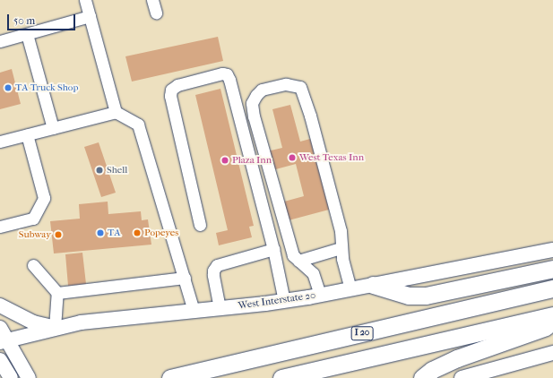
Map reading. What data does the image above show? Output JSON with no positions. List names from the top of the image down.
{
  "streets": {
    "highway": ["I 20"],
    "main road": ["West Interstate 20"]
  },
  "places": [
    "TA Truck Shop",
    "West Texas Inn",
    "Plaza Inn",
    "Shell",
    "TA",
    "Popeyes",
    "Subway"
  ],
  "scale_bar": "50 m"
}
